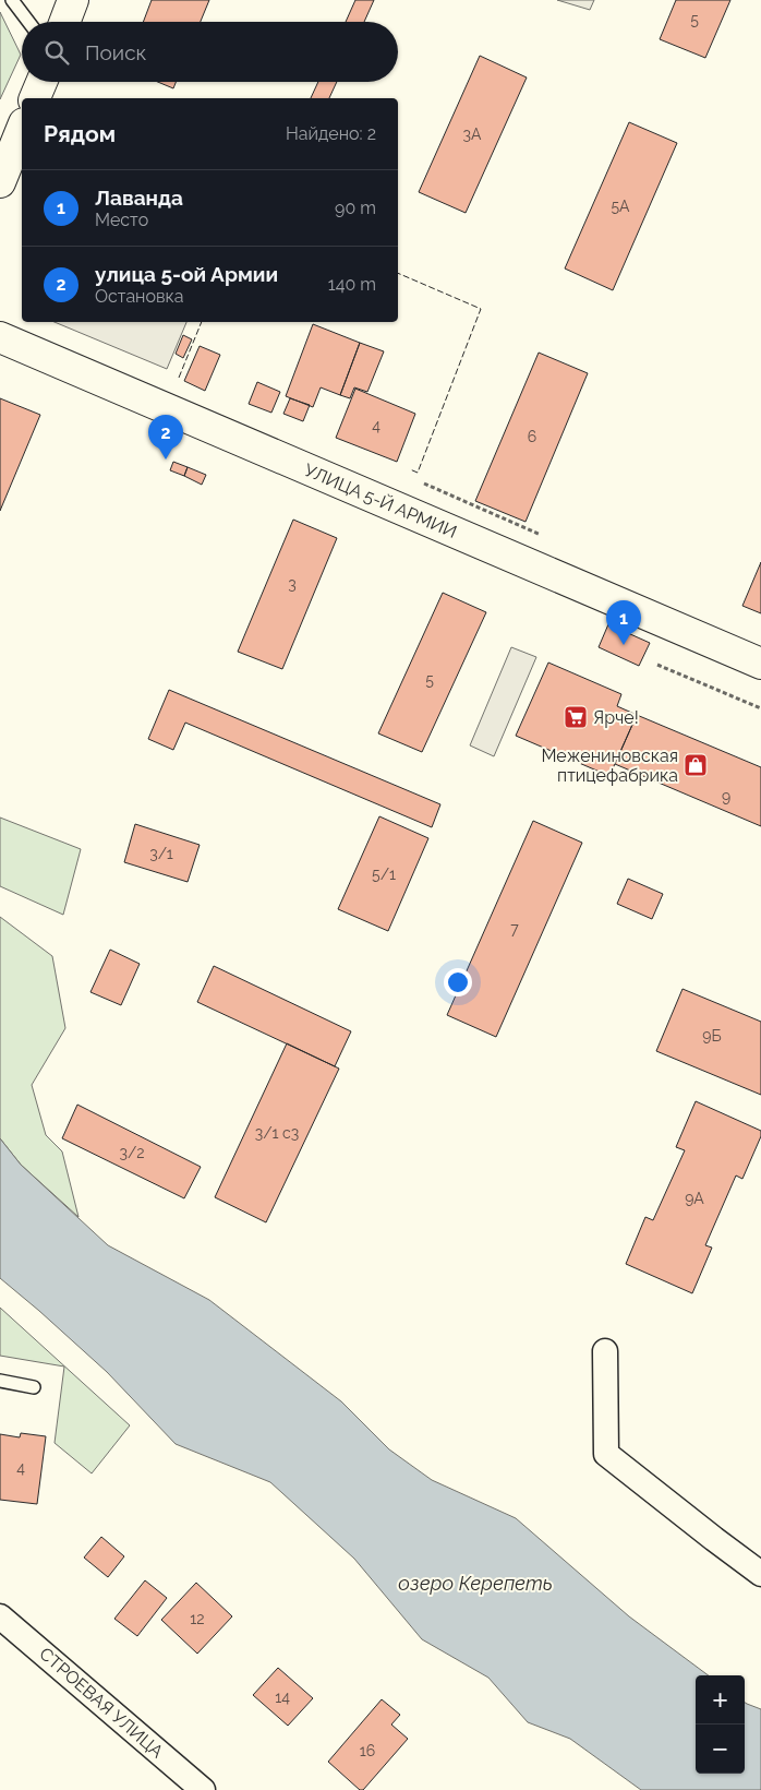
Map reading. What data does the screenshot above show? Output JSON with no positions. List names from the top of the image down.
{
  "streets": {
    "main road": ["УЛИЦА 5-Й АРМИИ"],
    "street": ["СТРОЕВАЯ УЛИЦА"]
  },
  "water": ["озеро Керепеть"],
  "places": {
    "supermarket": ["Ярче!"],
    "shop": ["Межениновская птицефабрика"]
  },
  "house_numbers": [
    "5",
    "3А",
    "5А",
    "4",
    "6",
    "3",
    "5",
    "9",
    "3/1",
    "5/1",
    "7",
    "9Б",
    "3/1 с3",
    "3/2",
    "9А",
    "4",
    "12",
    "14",
    "16"
  ],
  "page": {
    "search": "Поиск",
    "heading": ["Рядом", "Найдено: 2"],
    "list": [
      {
        "mark": "1",
        "name": "Лаванда",
        "note": "Место",
        "value": "90 m"
      },
      {
        "mark": "2",
        "name": "улица 5-ой Армии",
        "note": "Остановка",
        "value": "140 m"
      }
    ],
    "pins": ["2", "1"],
    "map_buttons": ["+", "−"]
  }
}
